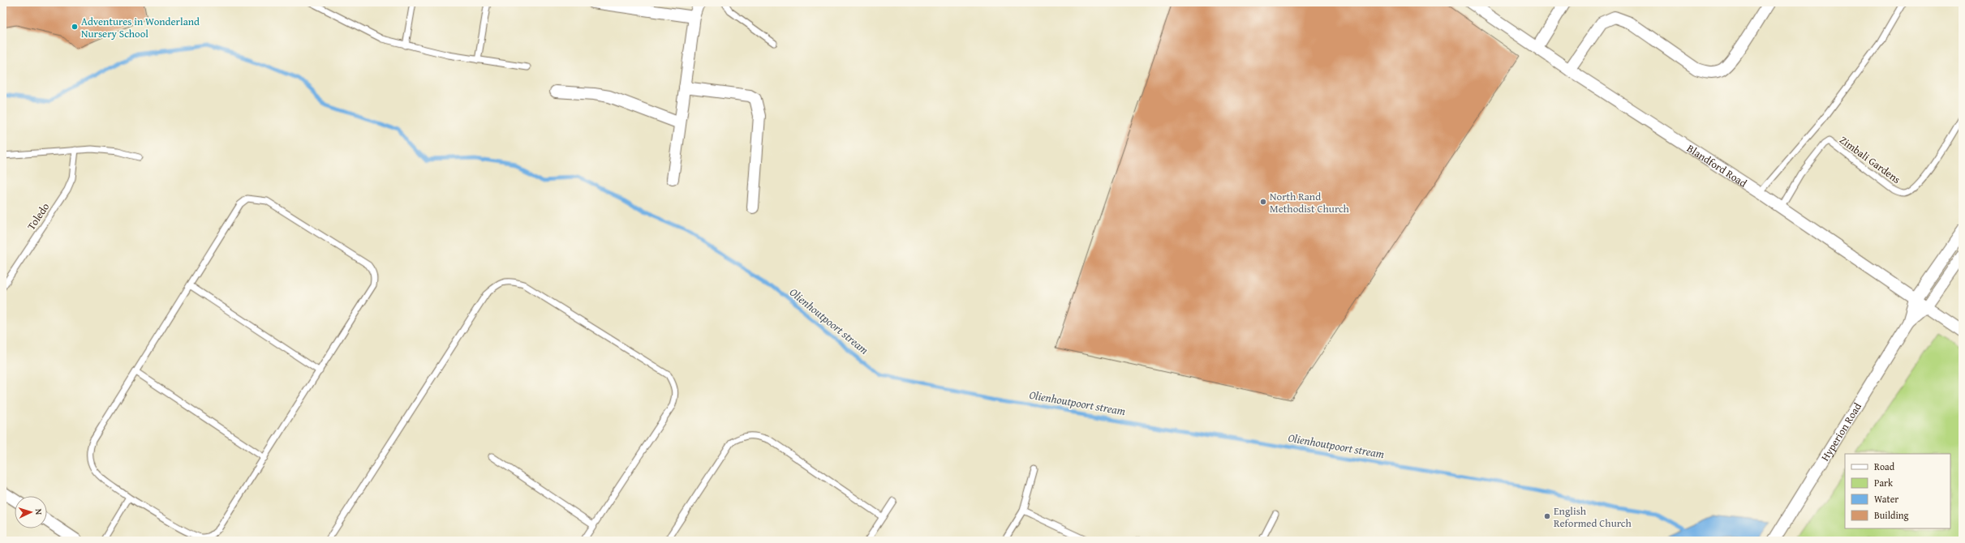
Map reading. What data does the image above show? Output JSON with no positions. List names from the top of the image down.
{
  "streets": {
    "street": ["Blandford Road", "Hyperion Road"],
    "lane": ["Zimbali Gardens", "Toledo"]
  },
  "crossings": [
    ["Zimbali Gardens", "Blandford Road"],
    ["Blandford Road", "Hyperion Road"]
  ],
  "water": ["Olienhoutpoort stream"],
  "places": ["Adventures in Wonderland Nursery School", "North Rand Methodist Church", "English Reformed Church"],
  "legend": [
    "Road",
    "Park",
    "Water",
    "Building"
  ],
  "north": "right"
}
